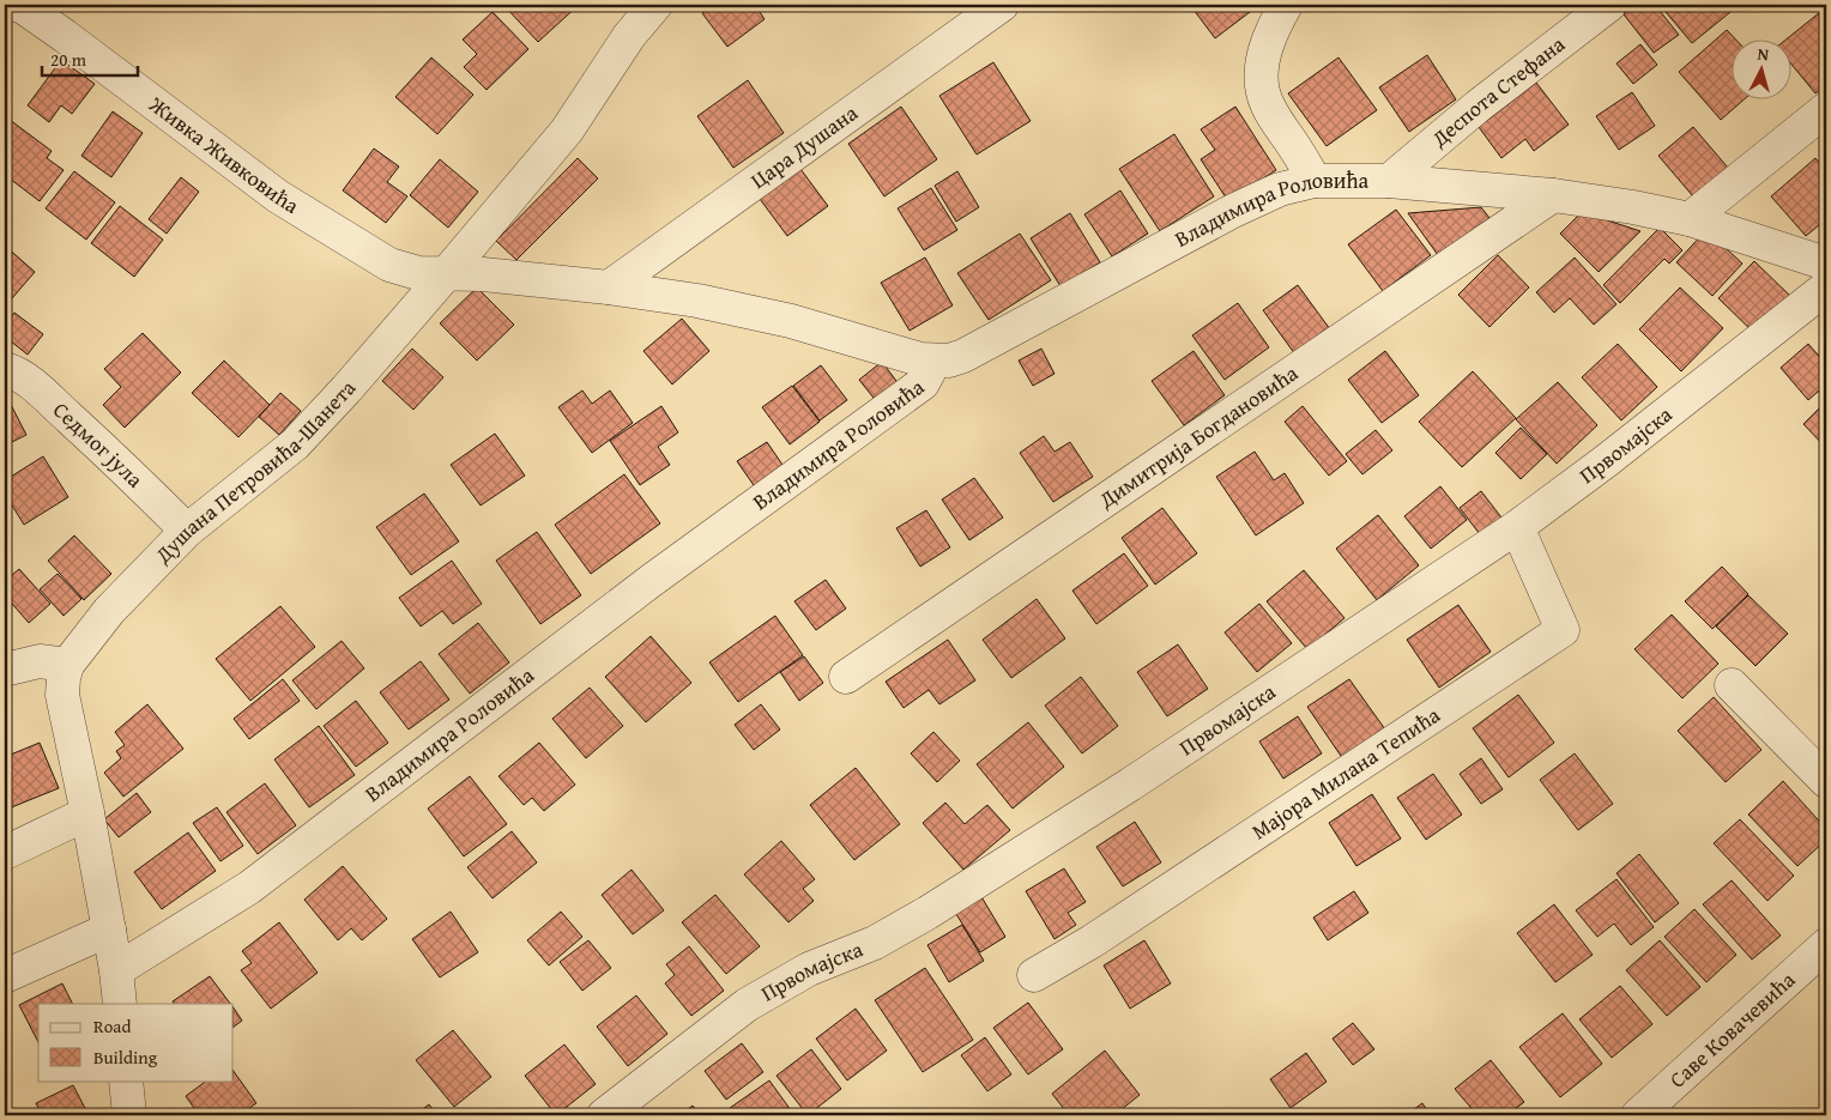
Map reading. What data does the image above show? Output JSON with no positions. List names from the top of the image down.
{
  "streets": {
    "street": [
      "Деспота Стефана",
      "Цара Душана",
      "Живка Живковића",
      "Владимира Роловића",
      "Димитрија Богдановића",
      "Првомајска",
      "Седмог јула",
      "Душана Петровића-Шанета",
      "Мајора Милана Тепића",
      "Саве Ковачевића"
    ]
  },
  "crossings": [
    ["Деспота Стефана", "Владимира Роловића"],
    ["Цара Душана", "Живка Живковића"],
    ["Живка Живковића", "Владимира Роловића"],
    ["Живка Живковића", "Душана Петровића-Шанета"],
    ["Владимира Роловића", "Димитрија Богдановића"],
    ["Владимира Роловића", "Душана Петровића-Шанета"],
    ["Првомајска", "Мајора Милана Тепића"],
    ["Седмог јула", "Душана Петровића-Шанета"]
  ],
  "legend": ["Road", "Building"],
  "scale_bar": "20 m",
  "north": "top"
}
